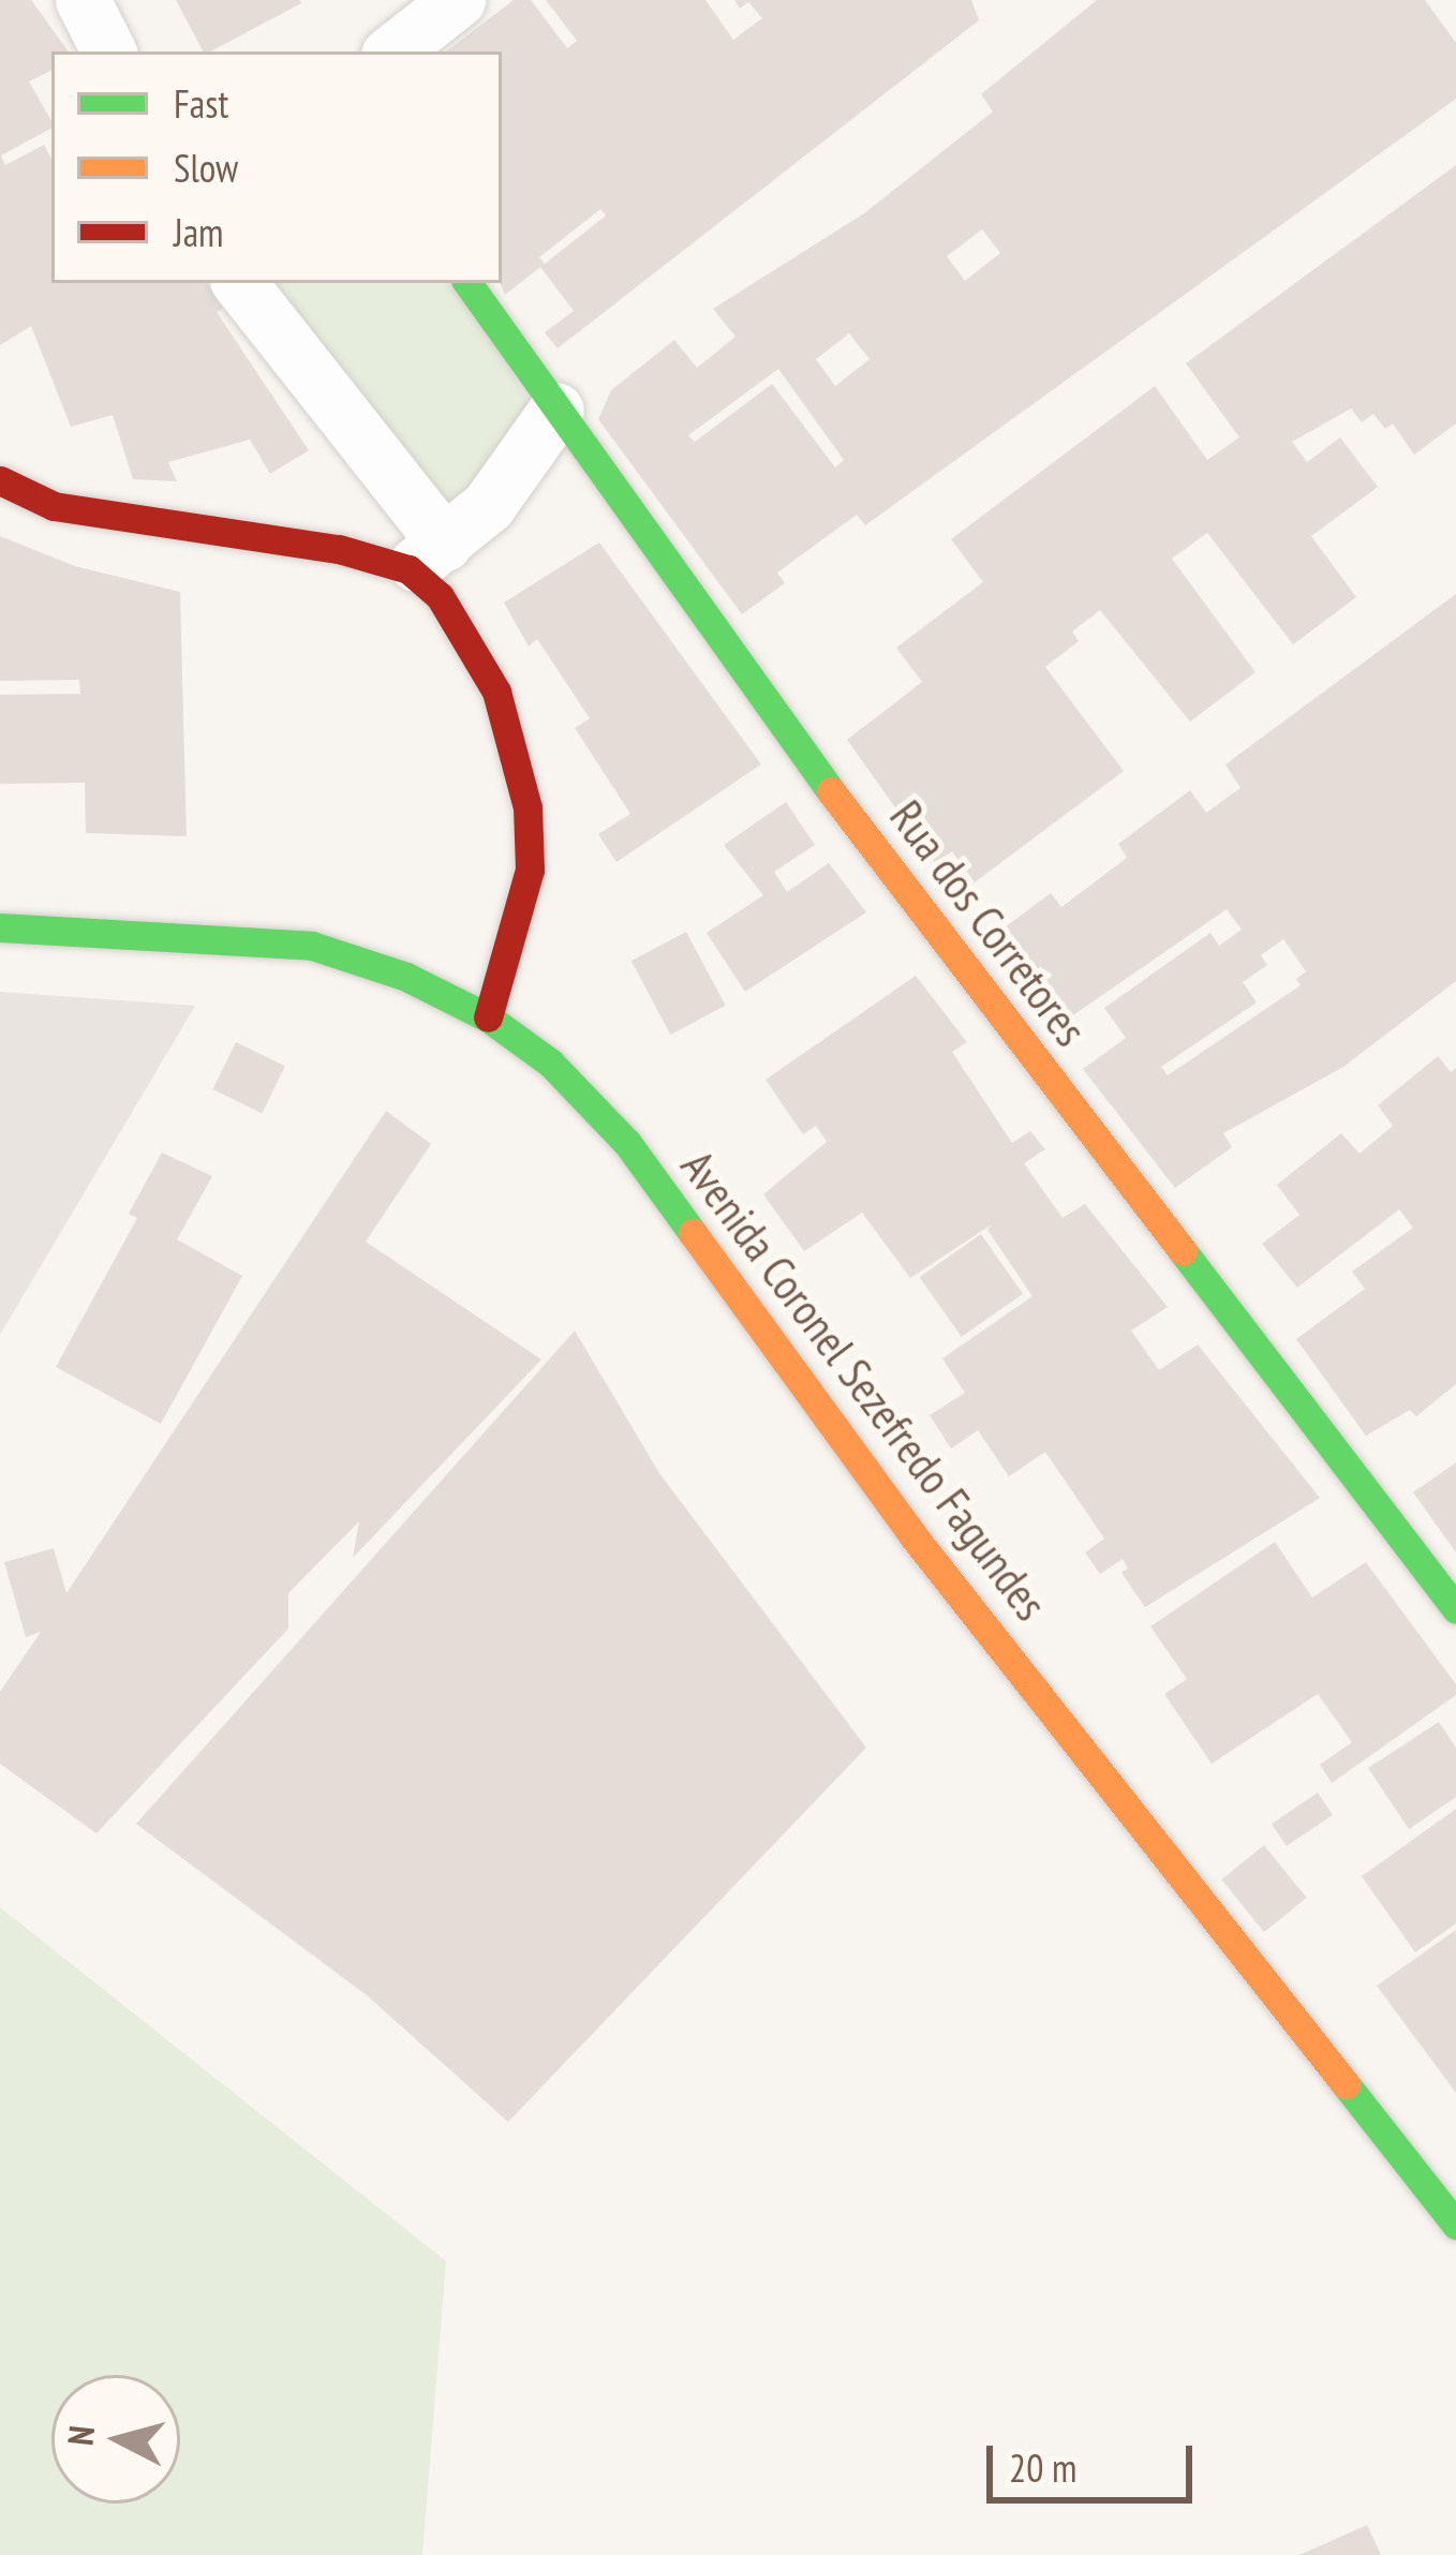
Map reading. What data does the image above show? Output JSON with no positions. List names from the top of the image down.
{
  "streets": {
    "street": ["Rua dos Corretores", "Avenida Coronel Sezefredo Fagundes"]
  },
  "legend": ["Fast", "Slow", "Jam"],
  "scale_bar": "20 m",
  "north": "left"
}
